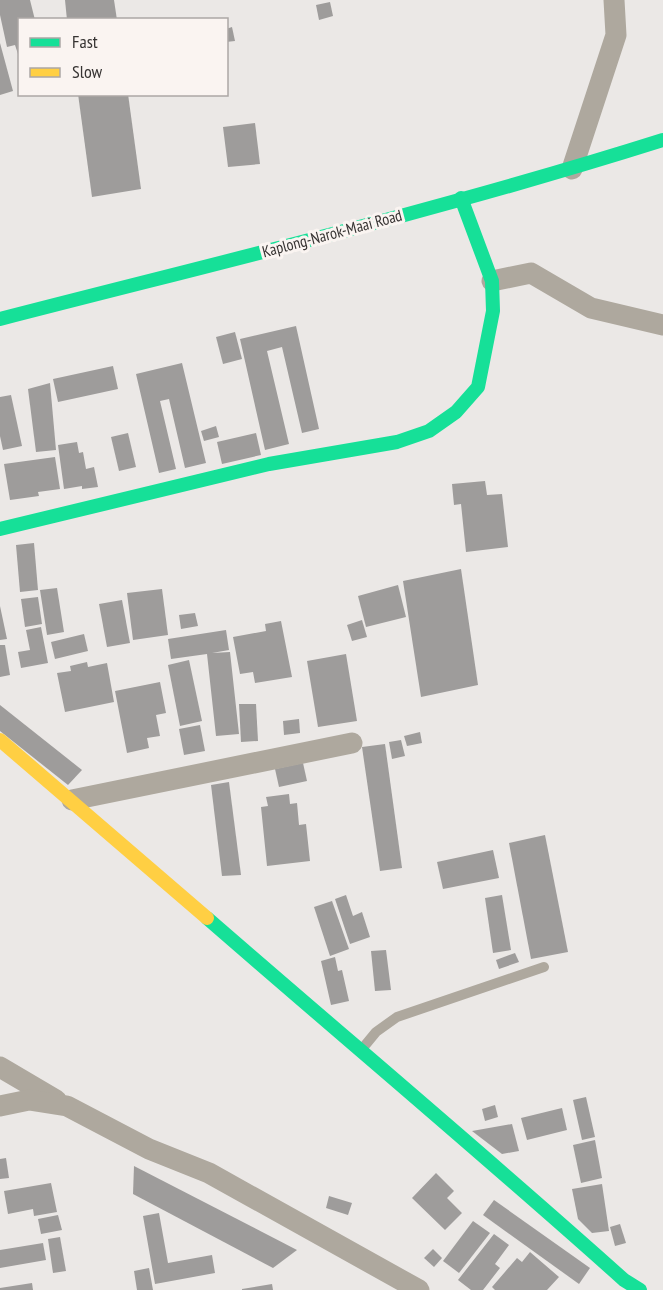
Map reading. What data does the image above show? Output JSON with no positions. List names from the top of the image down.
{
  "streets": {
    "main road": ["Kaplong-Narok-Maai Road"]
  },
  "legend": ["Fast", "Slow"]
}
